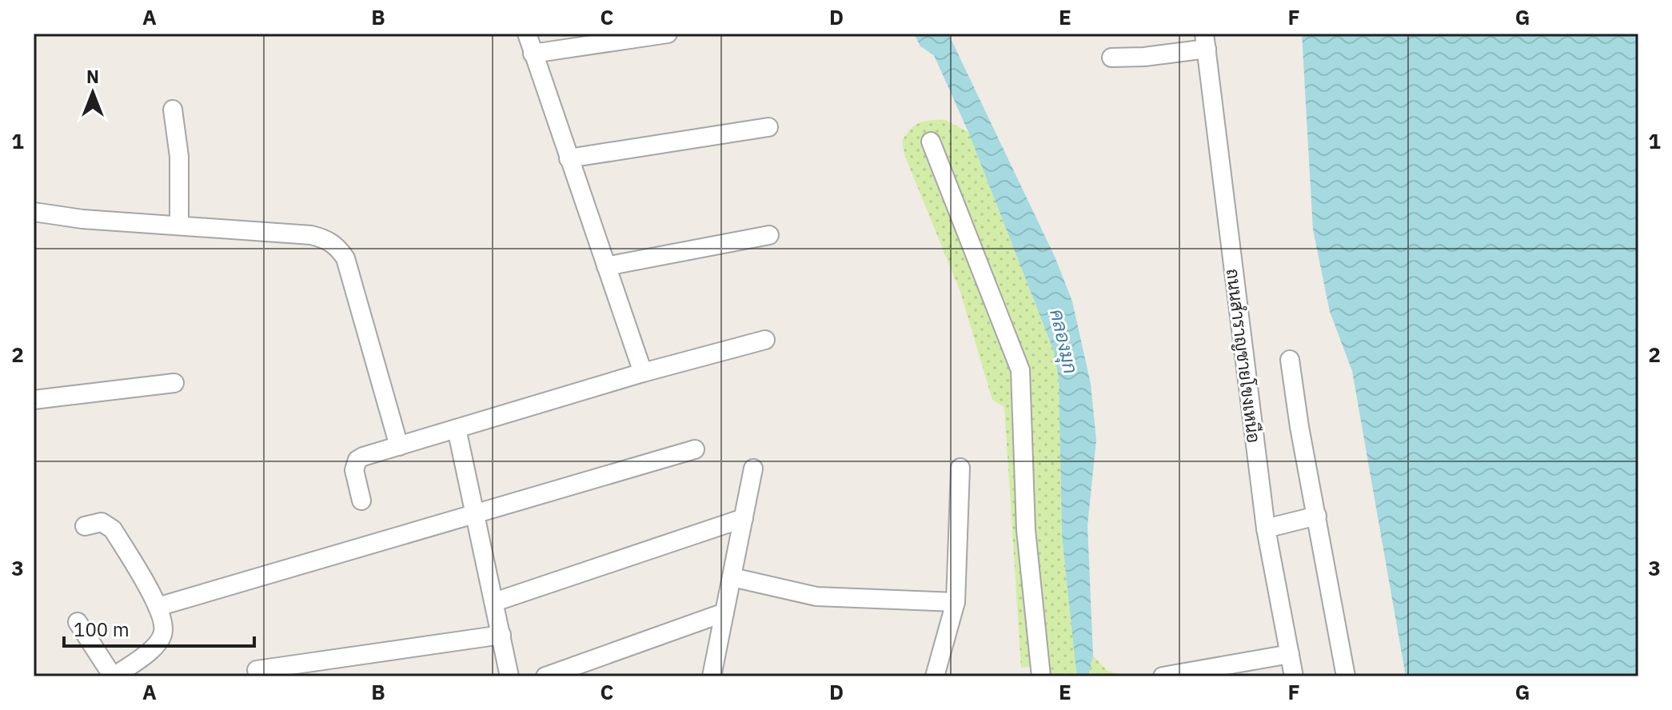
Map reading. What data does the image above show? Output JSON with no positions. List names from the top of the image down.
{
  "streets": {
    "street": ["ถนนสำราญชายโขงเหนือ"]
  },
  "water": ["คลองมุก"],
  "scale_bar": "100 m",
  "north": "top",
  "grid": {
    "columns": [
      "A",
      "B",
      "C",
      "D",
      "E",
      "F",
      "G"
    ],
    "rows": ["1", "2", "3"]
  }
}
